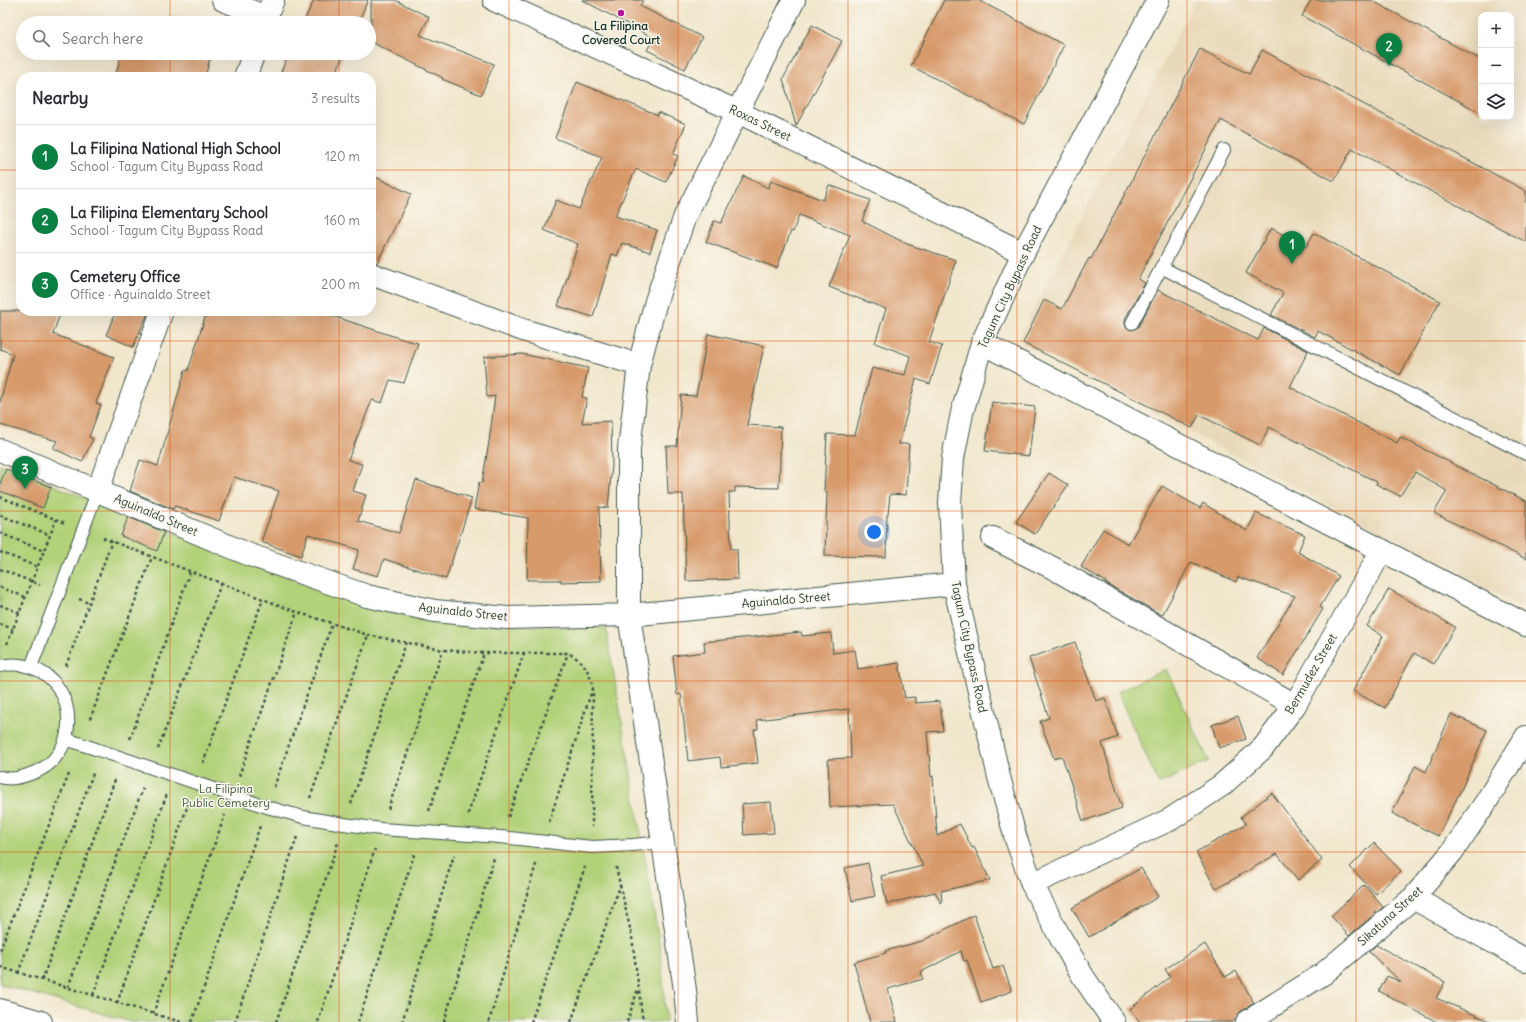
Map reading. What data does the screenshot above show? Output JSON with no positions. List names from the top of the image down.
{
  "streets": {
    "street": [
      "Roxas Street",
      "Tagum City Bypass Road",
      "Aguinaldo Street",
      "Bermudez Street",
      "Sikatuna Street"
    ]
  },
  "crossings": [
    ["Roxas Street", "Tagum City Bypass Road"],
    ["Tagum City Bypass Road", "Aguinaldo Street"],
    ["Tagum City Bypass Road", "Bermudez Street"]
  ],
  "parks": ["La Filipina Public Cemetery"],
  "places": ["La Filipina Covered Court"],
  "page": {
    "map_buttons": ["+", "−"],
    "search": "Search here",
    "pins": ["2", "1", "3"],
    "heading": ["Nearby", "3 results"],
    "list": [
      {
        "mark": "1",
        "name": "La Filipina National High School",
        "note": "School · Tagum City Bypass Road",
        "value": "120 m"
      },
      {
        "mark": "2",
        "name": "La Filipina Elementary School",
        "note": "School · Tagum City Bypass Road",
        "value": "160 m"
      },
      {
        "mark": "3",
        "name": "Cemetery Office",
        "note": "Office · Aguinaldo Street",
        "value": "200 m"
      }
    ]
  }
}
